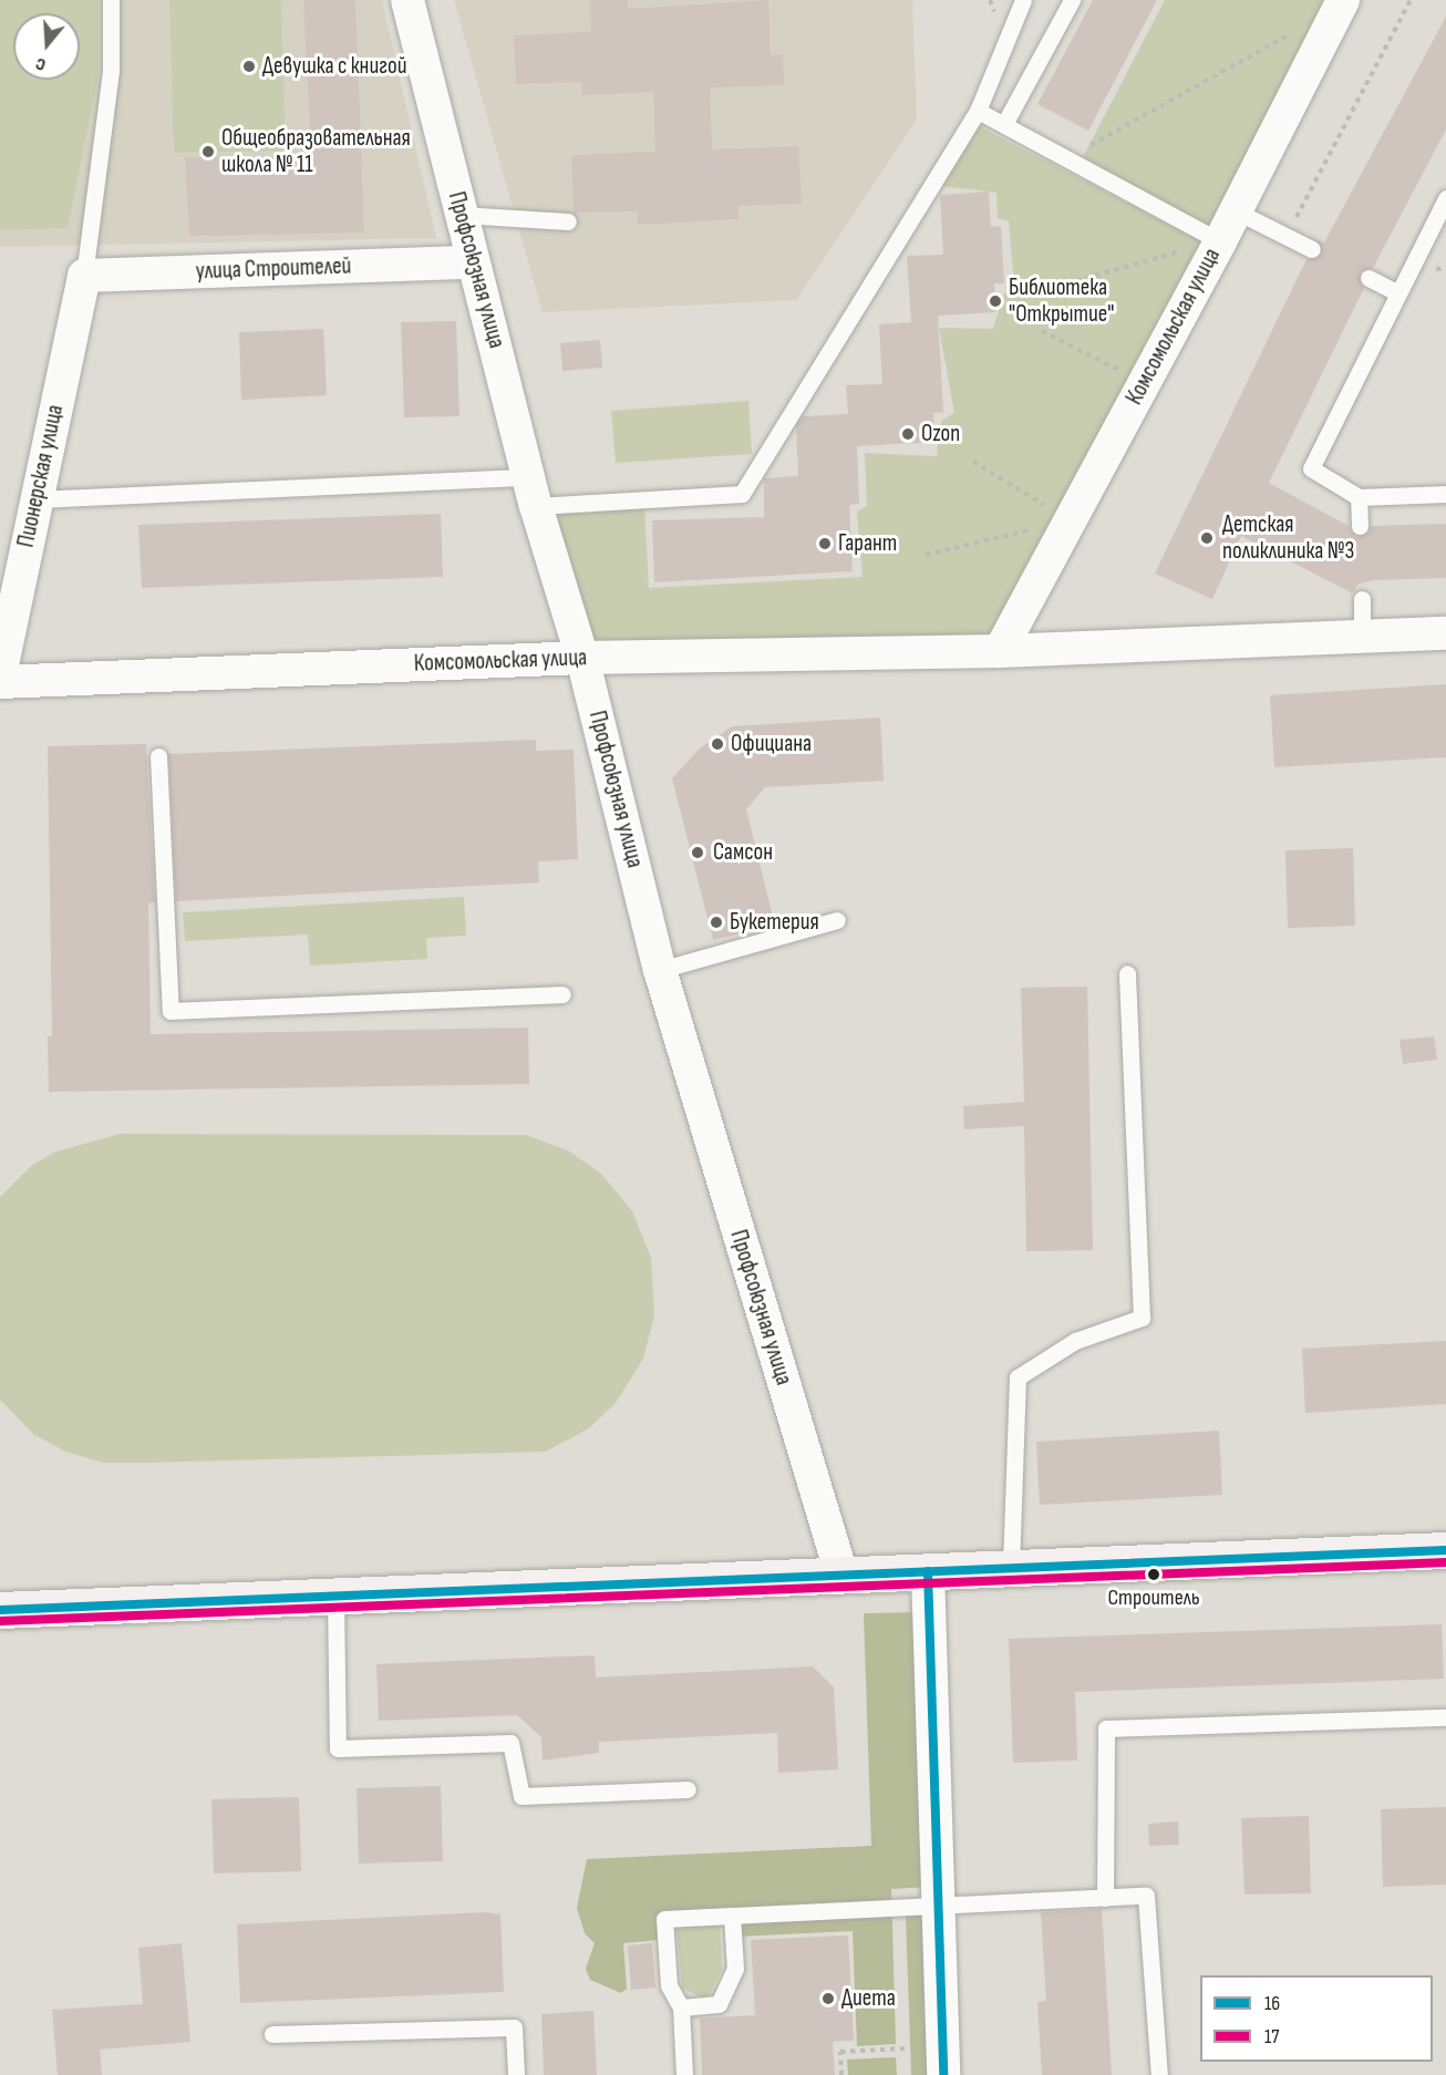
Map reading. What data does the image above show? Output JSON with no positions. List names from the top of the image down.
{
  "streets": {
    "street": [
      "улица Строителей",
      "Профсоюзная улица",
      "Комсомольская улица",
      "Пионерская улица"
    ]
  },
  "crossings": [
    ["улица Строителей", "Пионерская улица"],
    ["Профсоюзная улица", "Комсомольская улица"]
  ],
  "places": [
    "Девушка с книгой",
    "Общеобразовательная школа № 11",
    "Библиотека \"Открытие\"",
    "Ozon",
    "Детская поликлиника №3",
    "Гарант",
    "Официана",
    "Самсон",
    "Букетерия",
    "Строитель",
    "Диета"
  ],
  "lines": ["transit line 16", "transit line 17"],
  "legend": ["16", "17"],
  "north": "bottom"
}
